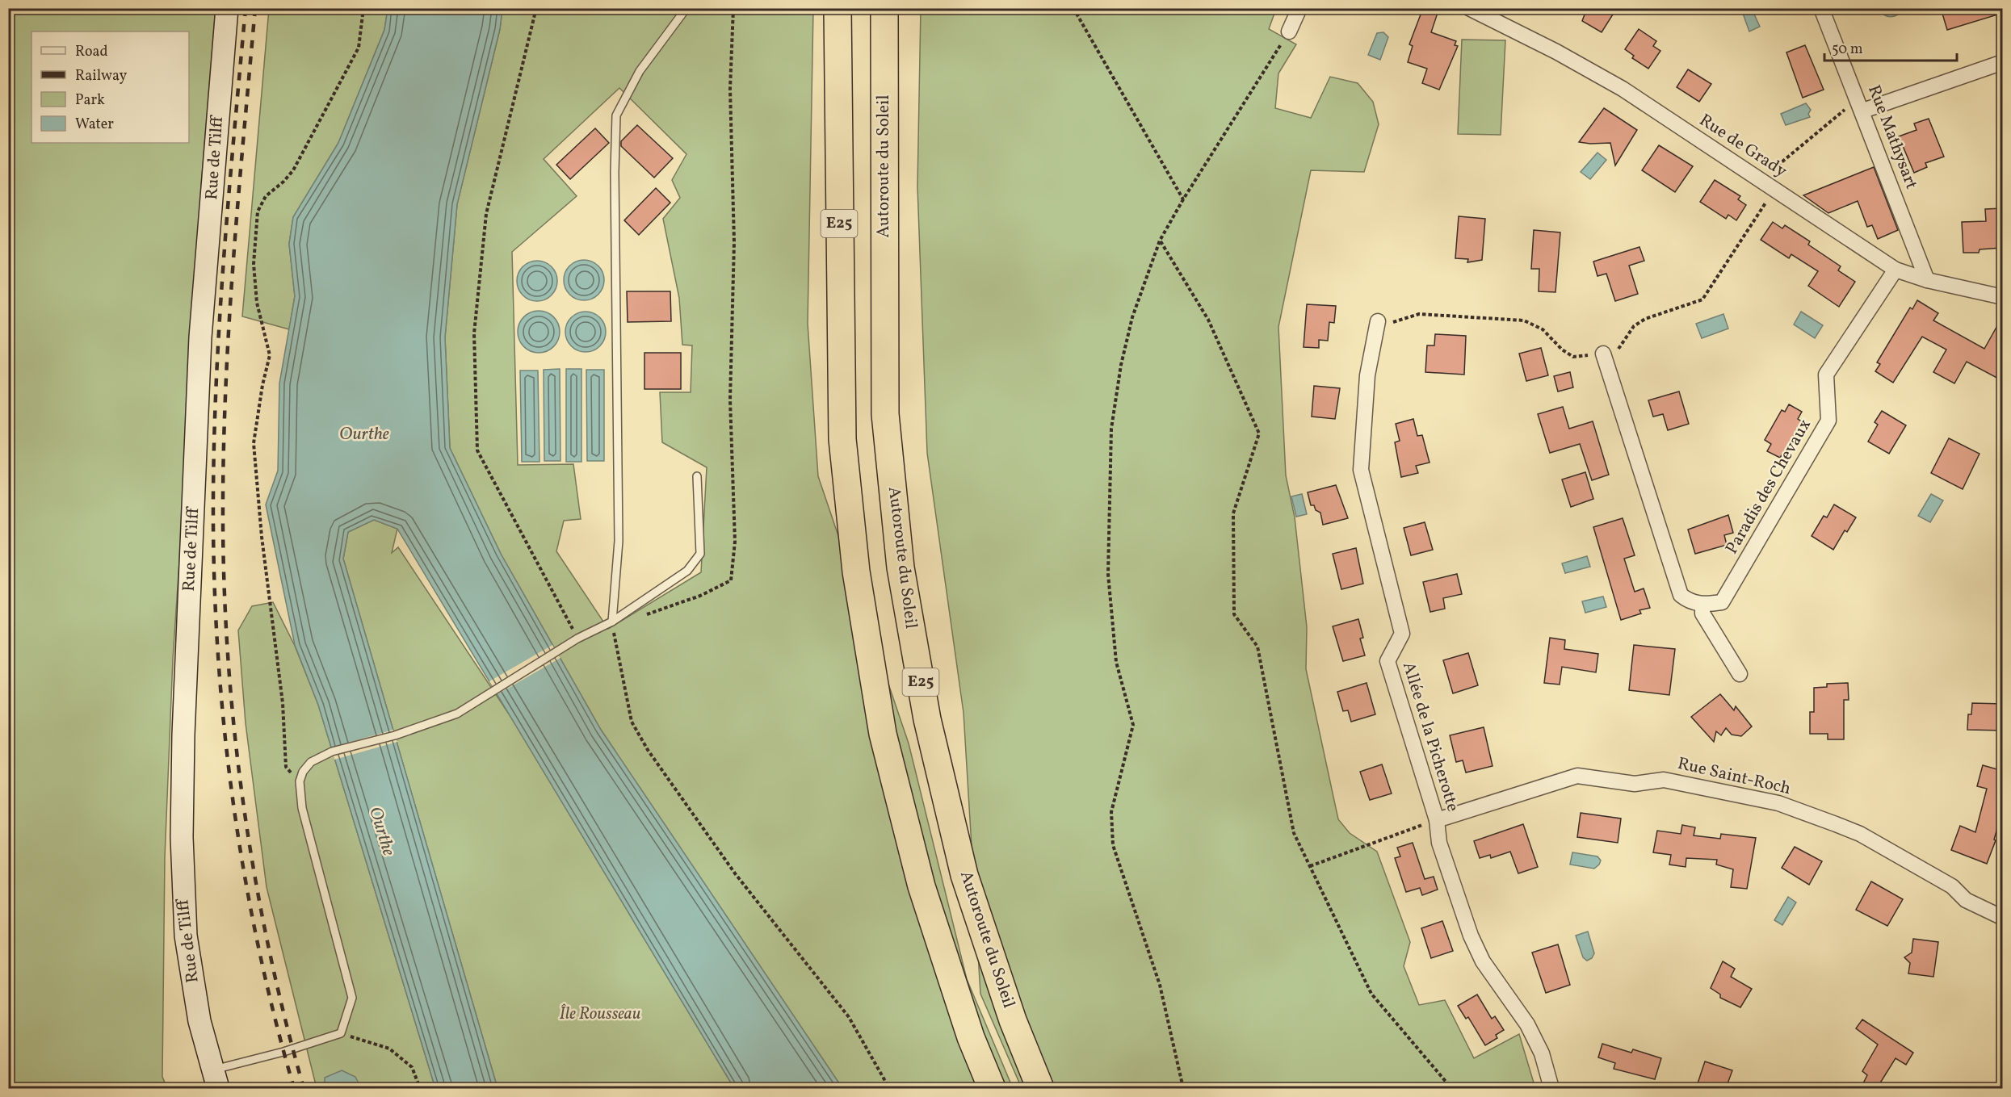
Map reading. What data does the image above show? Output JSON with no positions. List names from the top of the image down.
{
  "streets": {
    "highway": ["Autoroute du Soleil", "E25"],
    "main road": ["Rue de Tilff"],
    "street": [
      "Rue Mathysart",
      "Rue de Grady",
      "Paradis des Chevaux",
      "Allée de la Picherotte",
      "Rue Saint-Roch"
    ]
  },
  "crossings": [
    ["Rue Mathysart", "Rue de Grady"],
    ["Rue de Grady", "Paradis des Chevaux"],
    ["Allée de la Picherotte", "Rue Saint-Roch"]
  ],
  "water": ["Ourthe"],
  "parks": ["Île Rousseau"],
  "legend": [
    "Road",
    "Railway",
    "Park",
    "Water"
  ],
  "scale_bar": "50 m"
}
